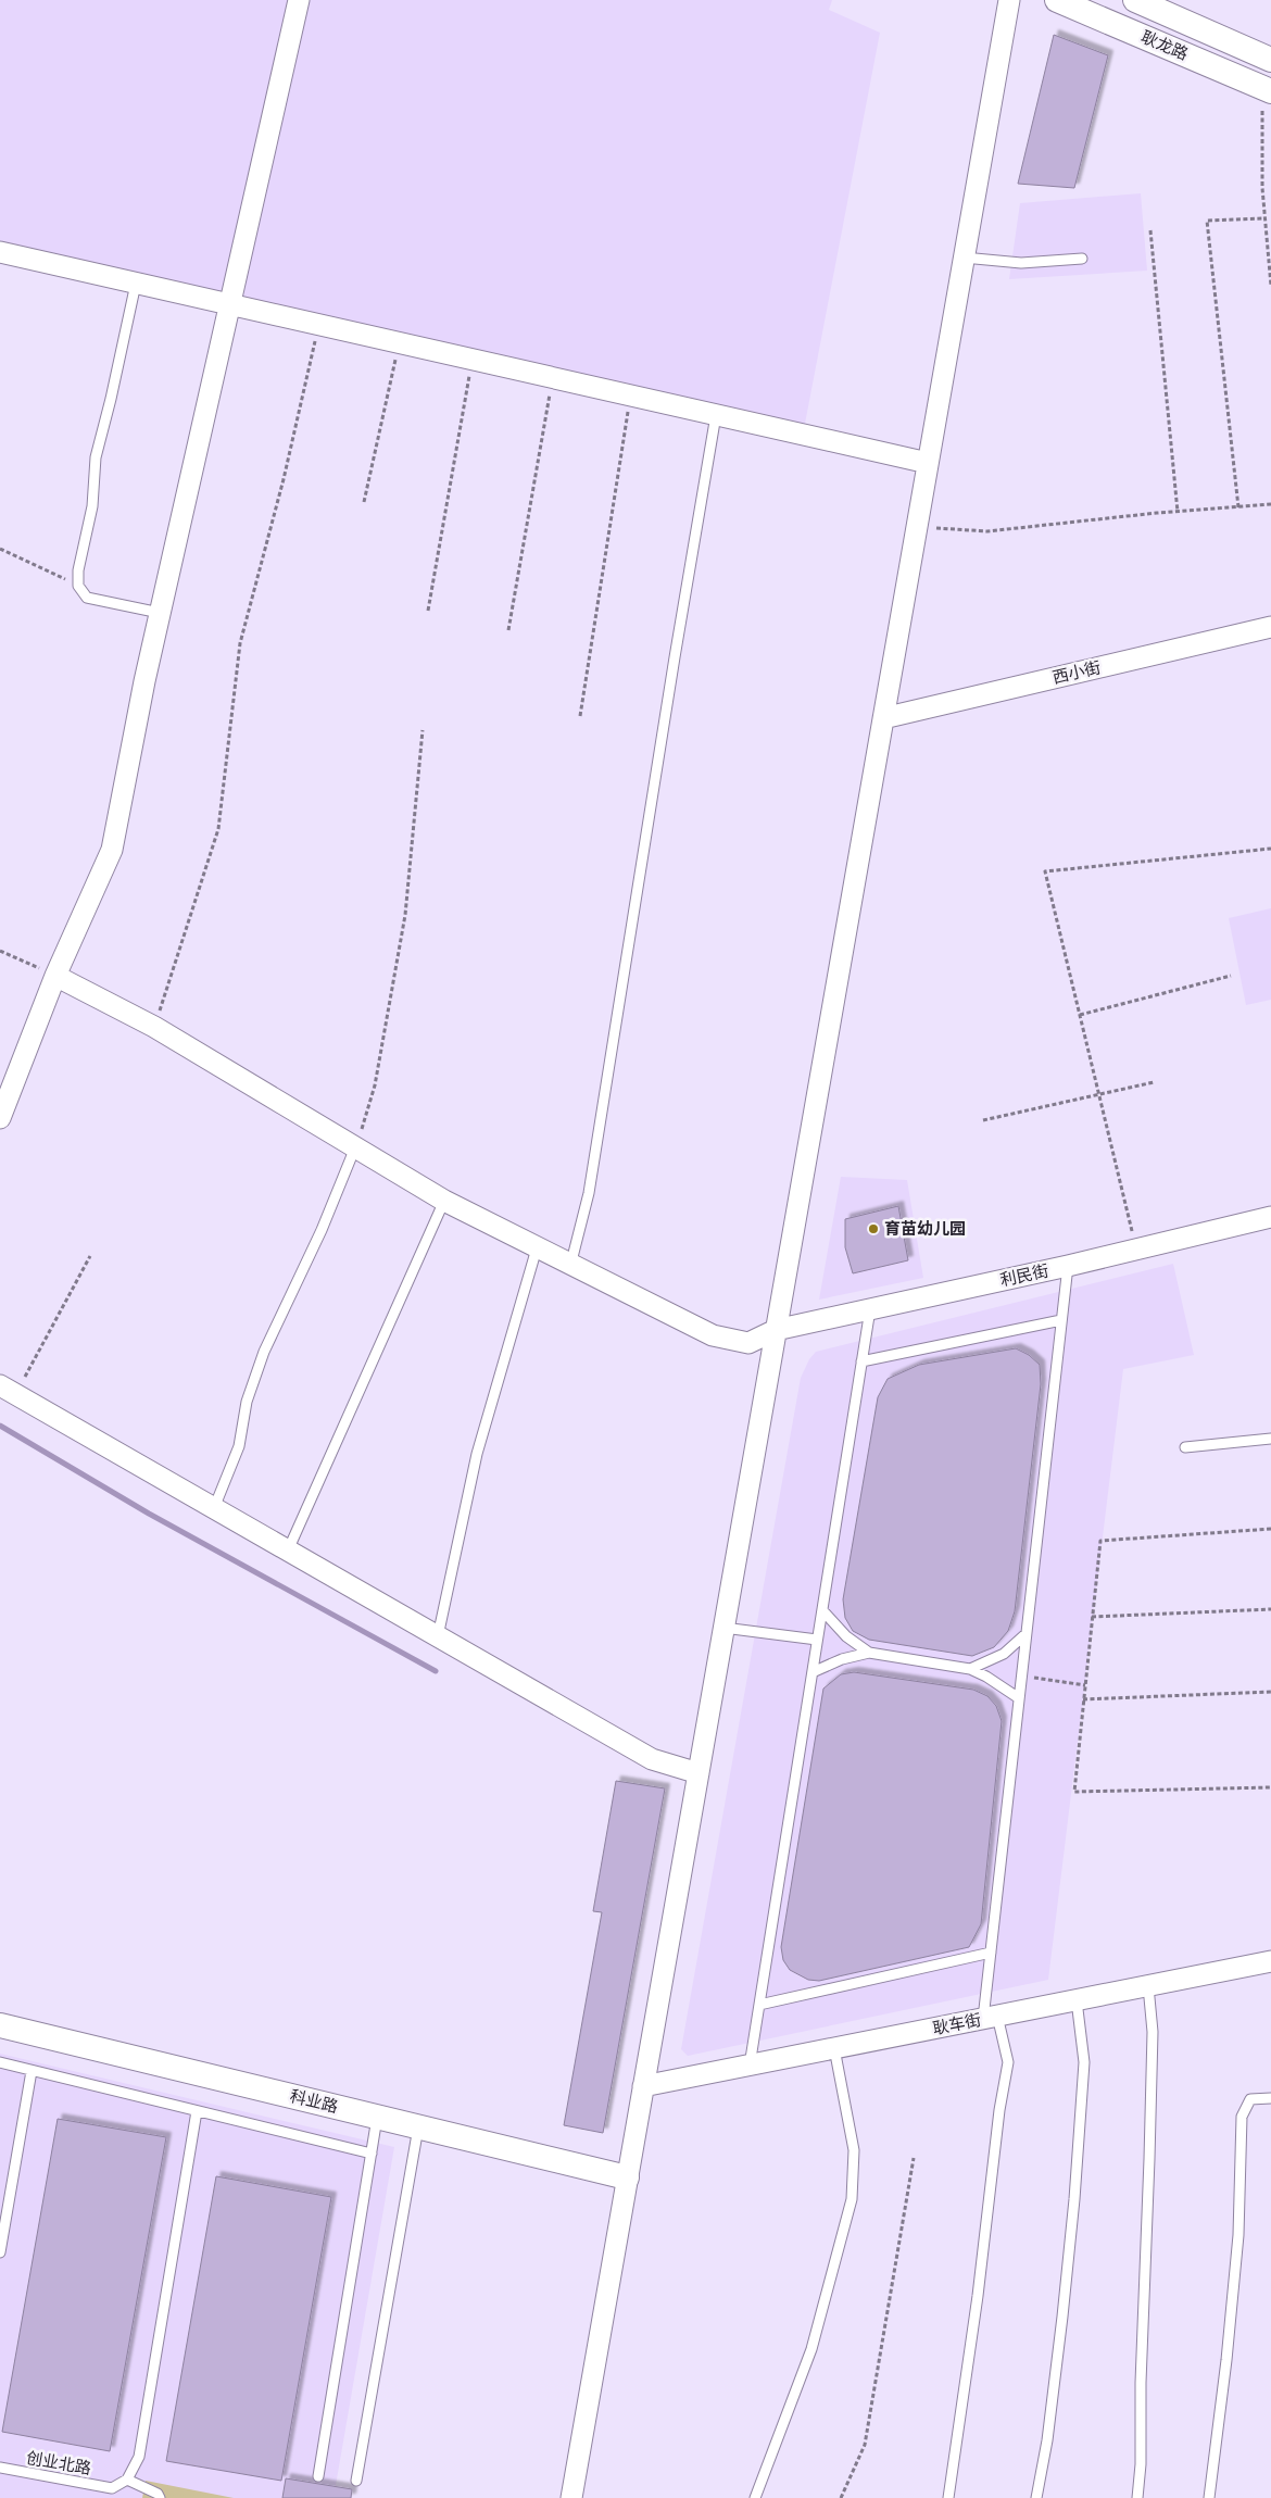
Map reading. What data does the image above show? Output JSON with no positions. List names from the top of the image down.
{
  "streets": {
    "street": [
      "耿龙路",
      "西小街",
      "利民街",
      "耿车街",
      "科业路"
    ],
    "lane": ["创业北路"]
  },
  "places": ["育苗幼儿园"]
}
